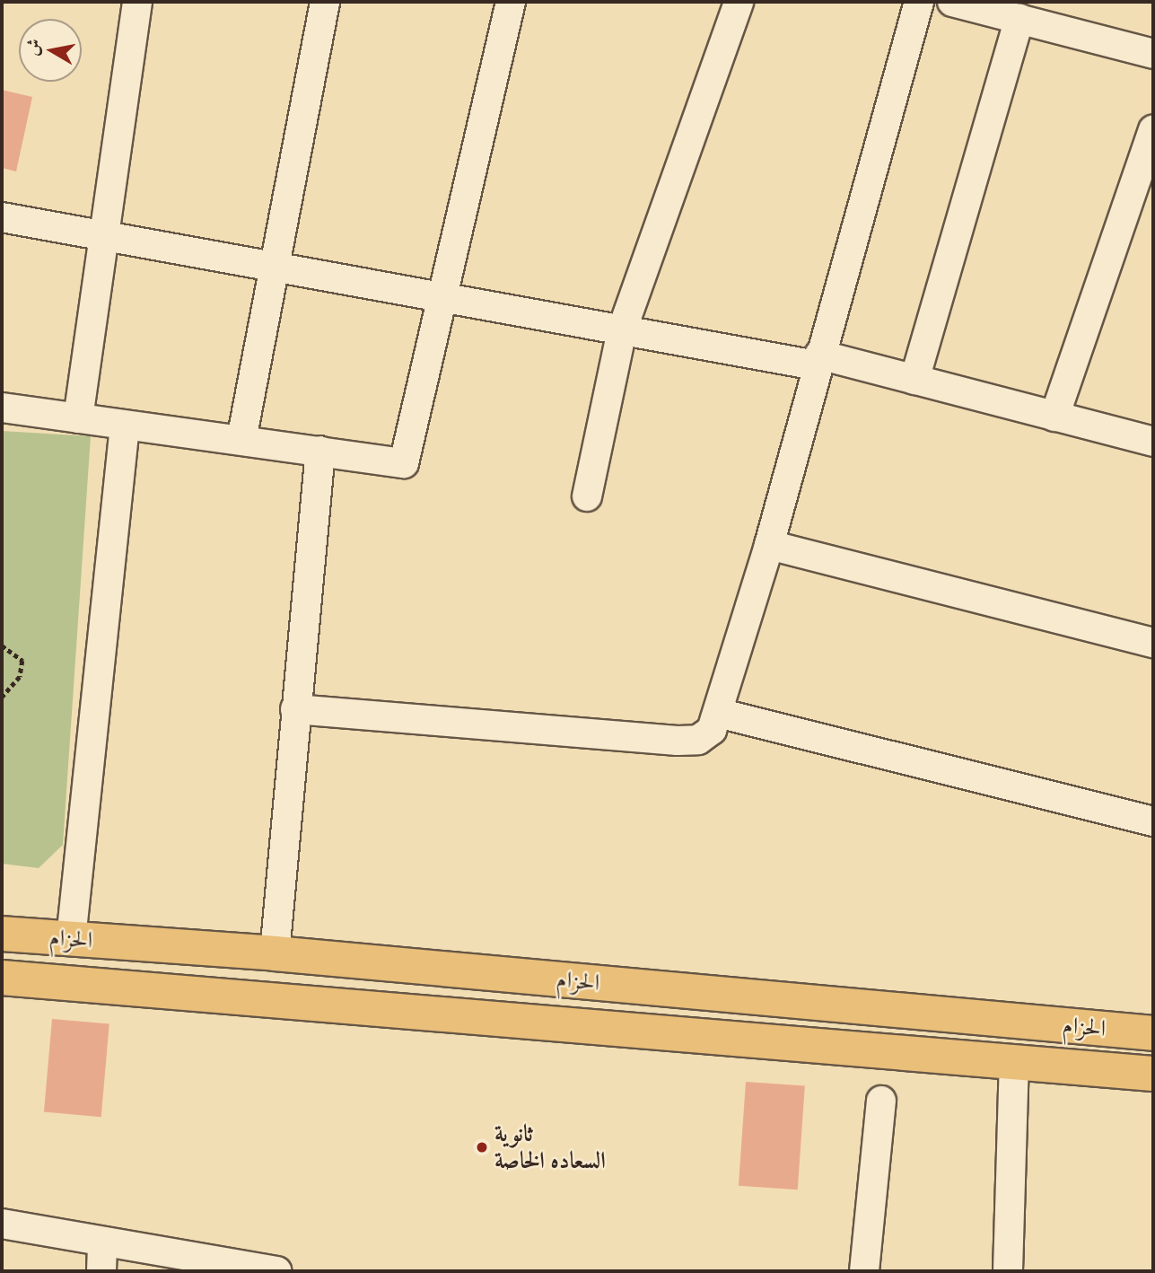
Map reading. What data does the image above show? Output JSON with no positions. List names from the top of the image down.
{
  "streets": {
    "main road": ["الحزام"]
  },
  "places": ["ثانوية السعاده الخاصة"],
  "north": "left"
}
